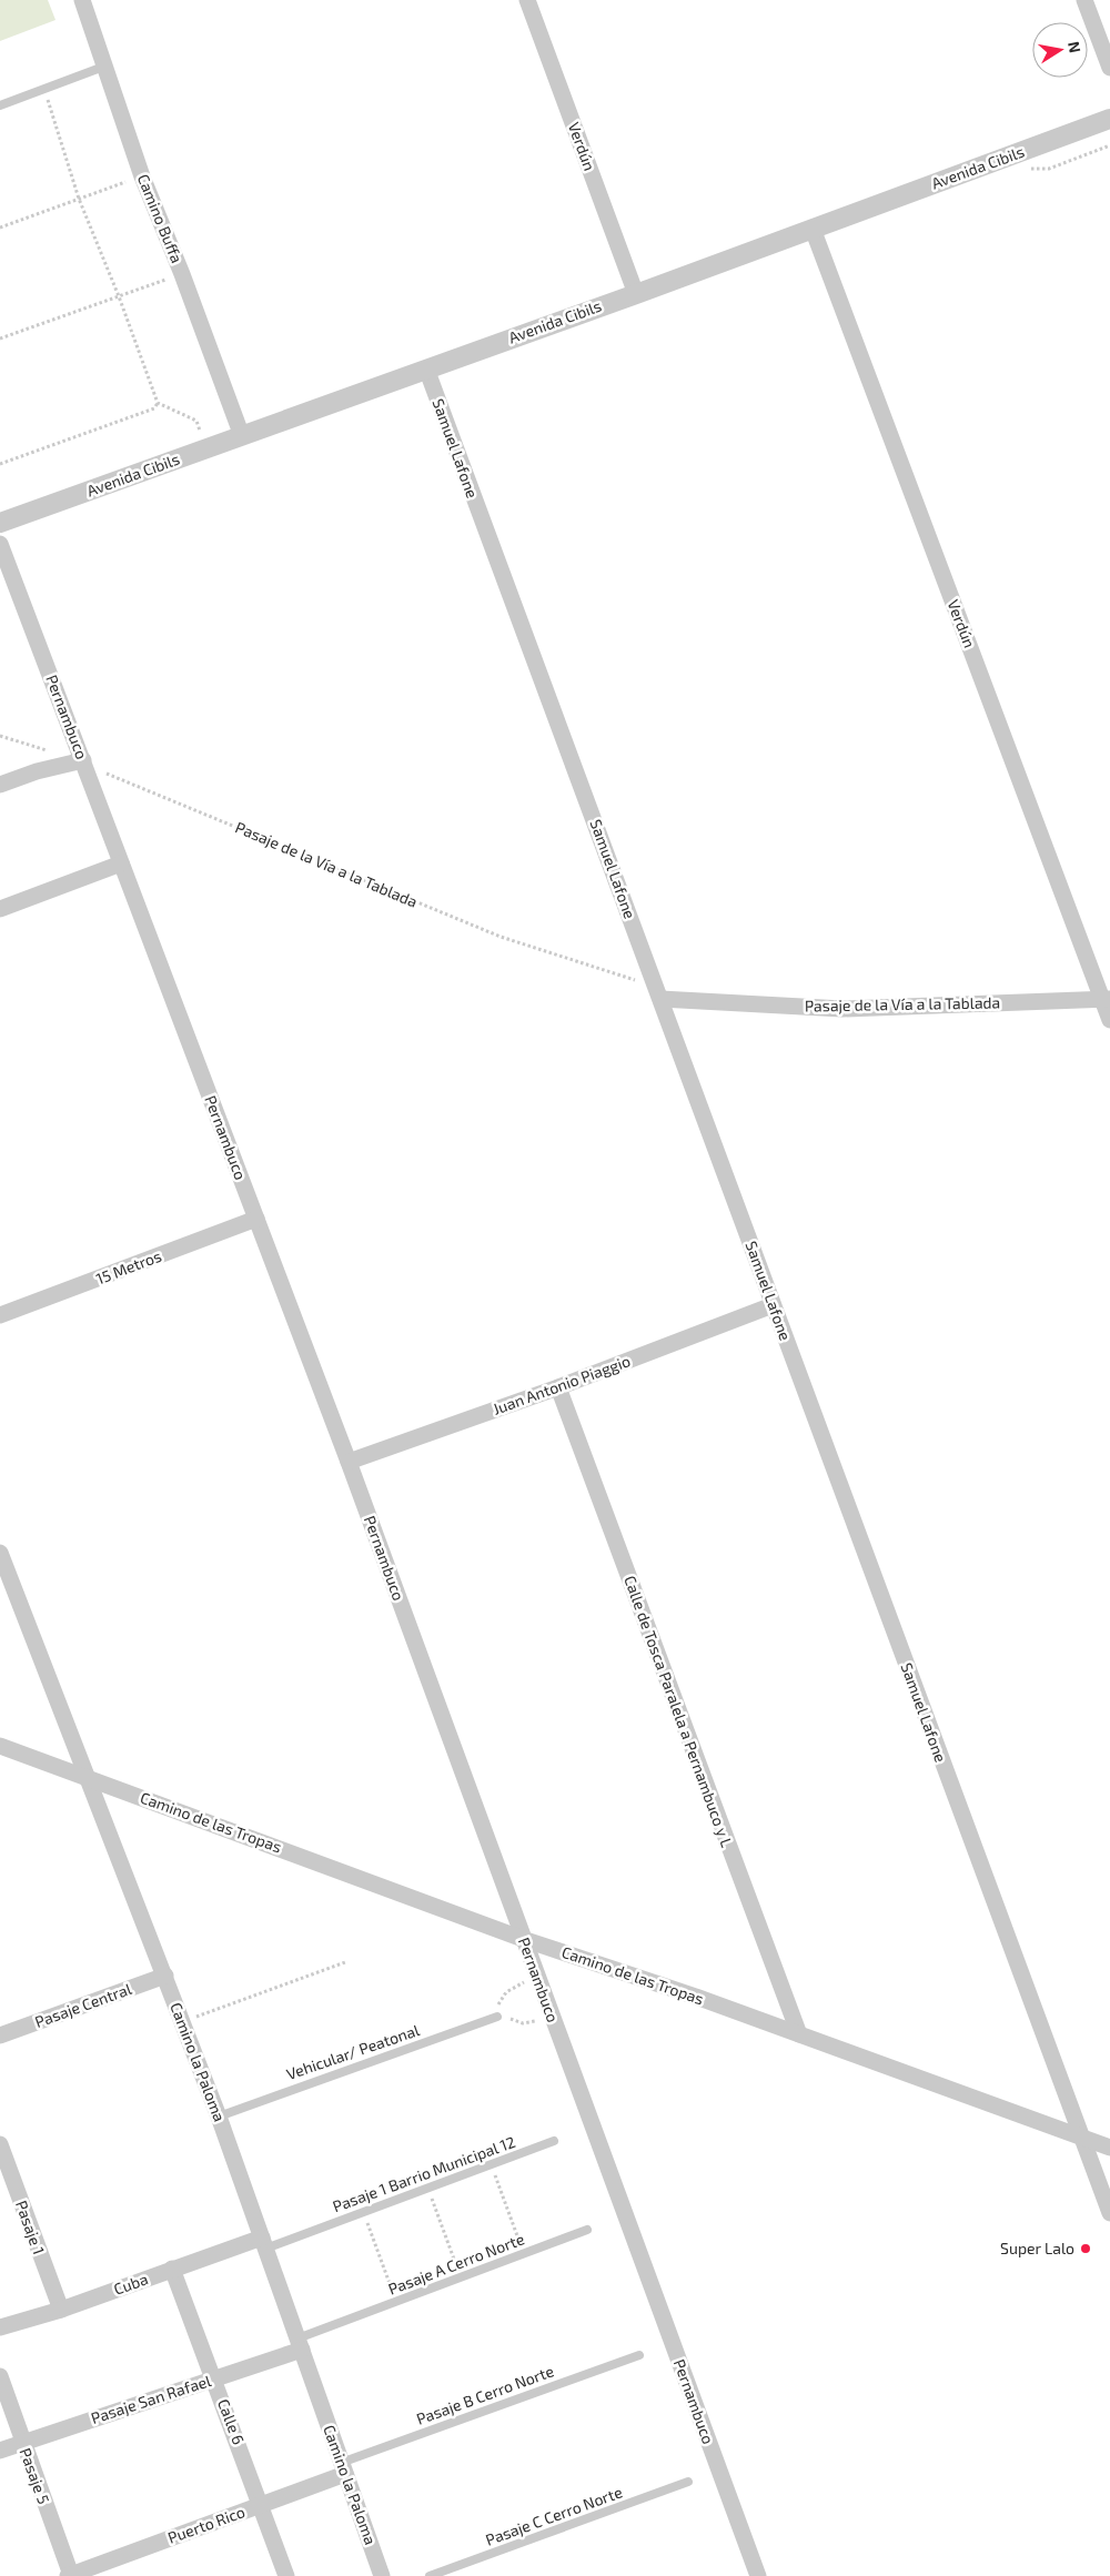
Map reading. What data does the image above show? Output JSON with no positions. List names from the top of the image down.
{
  "streets": {
    "street": [
      "Verdún",
      "Avenida Cibils",
      "Camino Buffa",
      "Samuel Lafone",
      "Pernambuco",
      "Pasaje de la Vía a la Tablada",
      "15 Metros",
      "Juan Antonio Piaggio",
      "Calle de Tosca Paralela a Pernambuco y L",
      "Camino de las Tropas",
      "Pasaje Central",
      "Camino la Paloma",
      "Pasaje 1",
      "Cuba",
      "Pasaje San Rafael",
      "Calle 6",
      "Pasaje 5",
      "Puerto Rico"
    ],
    "lane": [
      "Vehicular/ Peatonal",
      "Pasaje 1 Barrio Municipal 12",
      "Pasaje A Cerro Norte",
      "Pasaje B Cerro Norte",
      "Pasaje C Cerro Norte"
    ]
  },
  "crossings": [
    ["Verdún", "Avenida Cibils"],
    ["Verdún", "Pasaje de la Vía a la Tablada"],
    ["Avenida Cibils", "Camino Buffa"],
    ["Avenida Cibils", "Samuel Lafone"],
    ["Samuel Lafone", "Pasaje de la Vía a la Tablada"],
    ["Samuel Lafone", "Juan Antonio Piaggio"],
    ["Samuel Lafone", "Camino de las Tropas"],
    ["Pernambuco", "Pasaje de la Vía a la Tablada"],
    ["Pernambuco", "15 Metros"],
    ["Pernambuco", "Juan Antonio Piaggio"],
    ["Pernambuco", "Camino de las Tropas"],
    ["Juan Antonio Piaggio", "Calle de Tosca Paralela a Pernambuco y L"],
    ["Calle de Tosca Paralela a Pernambuco y L", "Camino de las Tropas"],
    ["Camino de las Tropas", "Camino la Paloma"],
    ["Pasaje Central", "Camino la Paloma"],
    ["Vehicular/ Peatonal", "Camino la Paloma"],
    ["Camino la Paloma", "Pasaje 1 Barrio Municipal 12"],
    ["Camino la Paloma", "Pasaje A Cerro Norte"],
    ["Camino la Paloma", "Cuba"],
    ["Camino la Paloma", "Pasaje B Cerro Norte"],
    ["Camino la Paloma", "Pasaje San Rafael"],
    ["Camino la Paloma", "Puerto Rico"],
    ["Pasaje 1 Barrio Municipal 12", "Cuba"],
    ["Pasaje 1", "Cuba"],
    ["Pasaje A Cerro Norte", "Pasaje San Rafael"],
    ["Cuba", "Calle 6"],
    ["Pasaje B Cerro Norte", "Puerto Rico"],
    ["Pasaje San Rafael", "Calle 6"],
    ["Pasaje San Rafael", "Pasaje 5"],
    ["Calle 6", "Puerto Rico"],
    ["Pasaje 5", "Puerto Rico"]
  ],
  "places": ["Super Lalo"],
  "north": "right"
}
